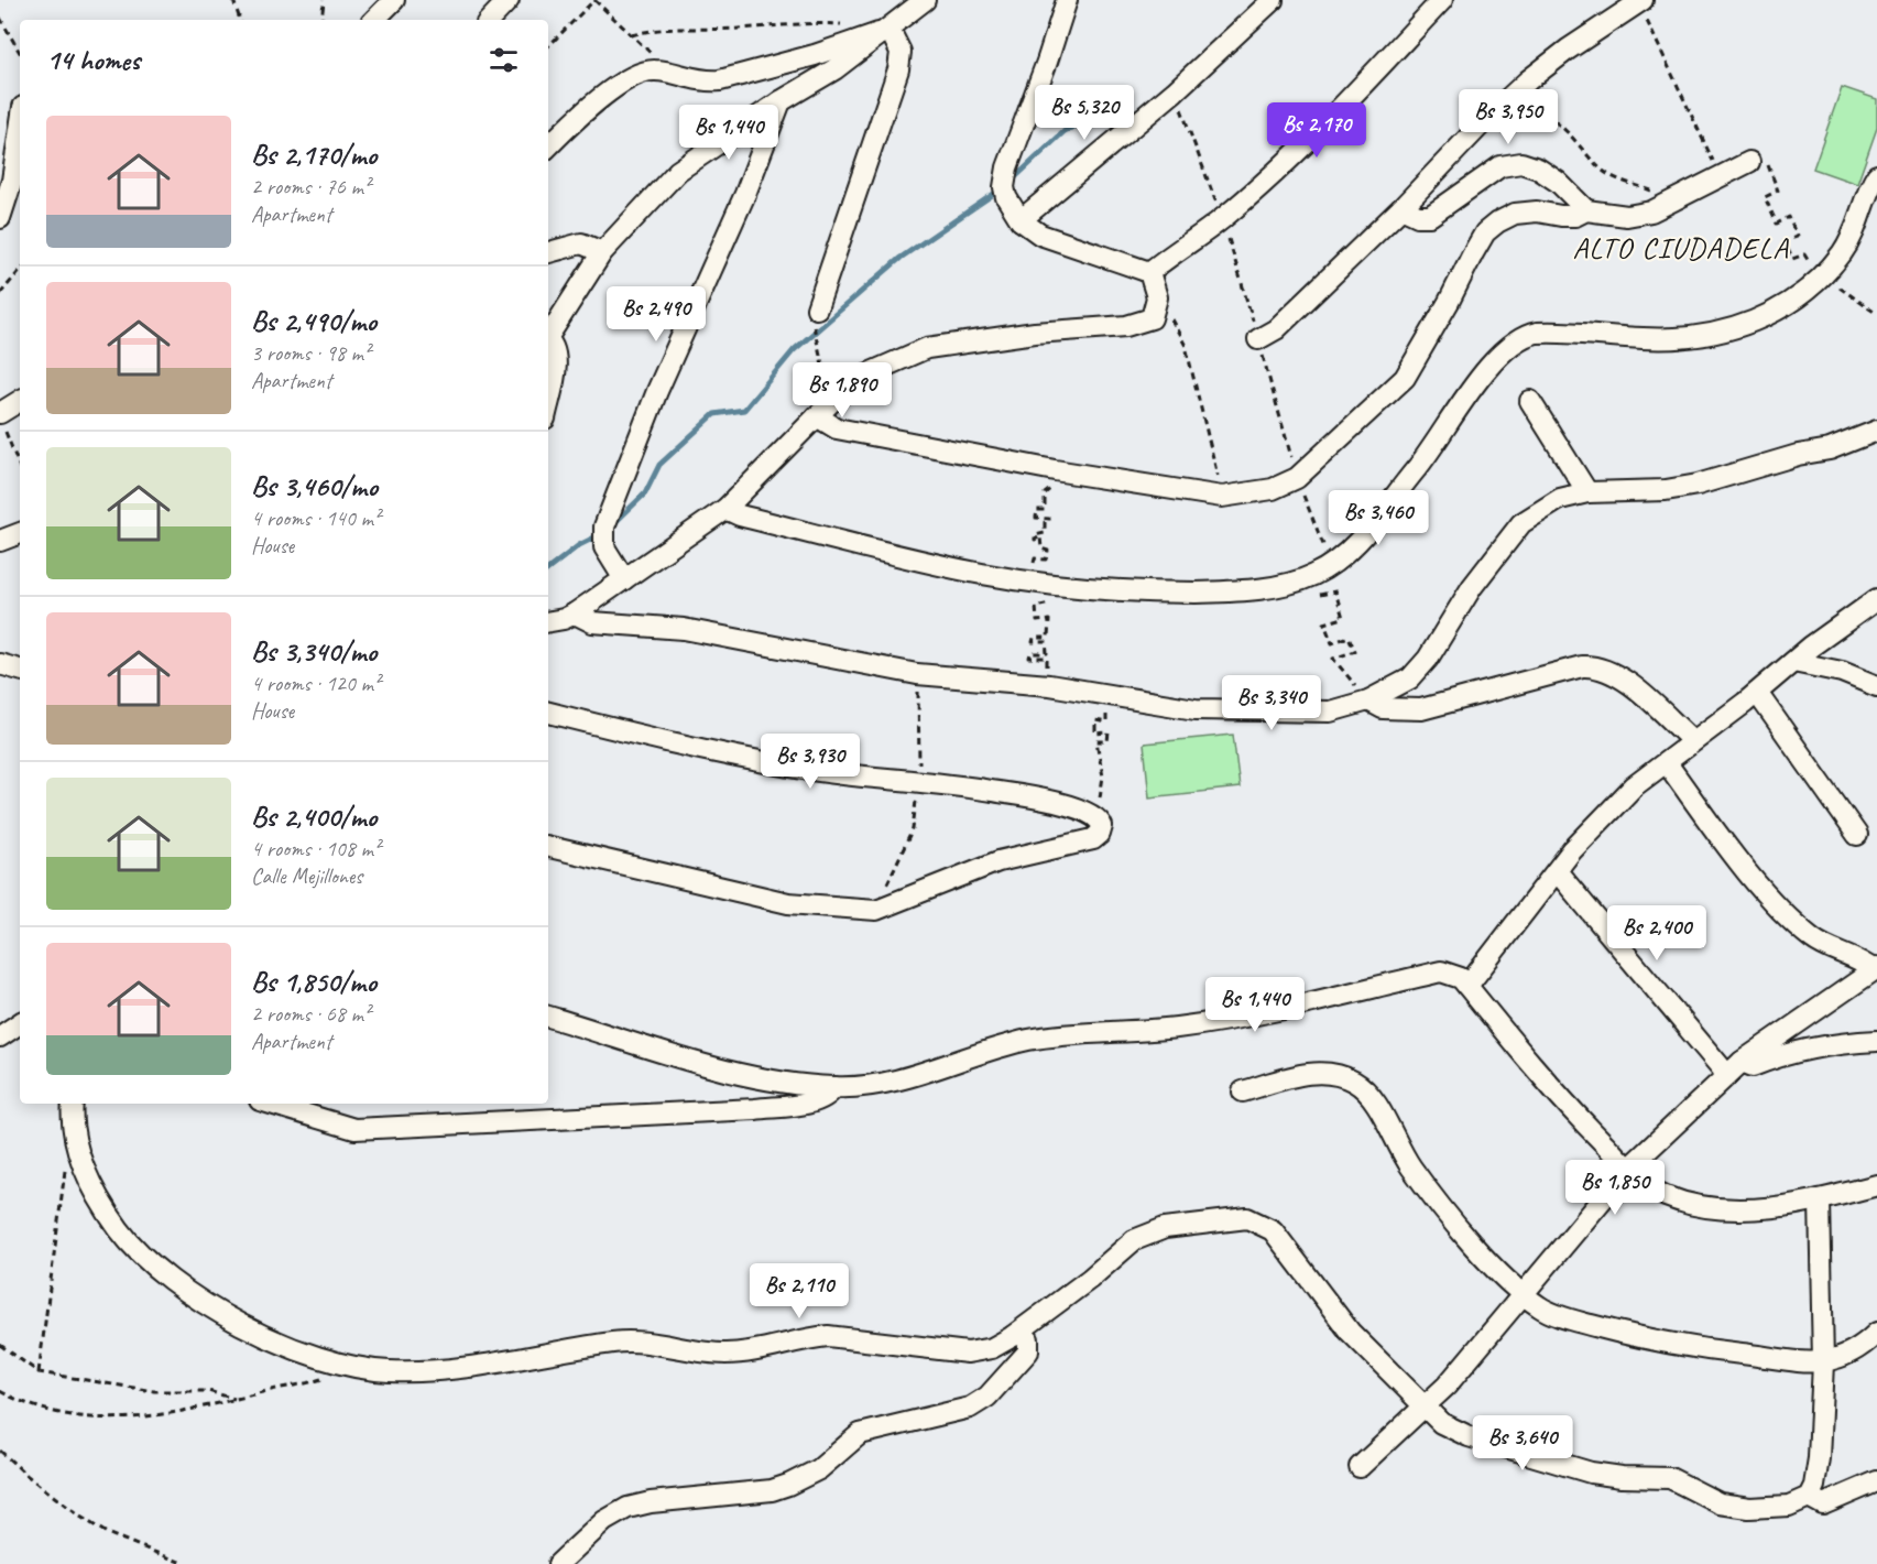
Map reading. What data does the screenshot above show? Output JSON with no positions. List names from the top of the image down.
{
  "districts": ["ALTO CIUDADELA"],
  "page": {
    "heading": "14 homes",
    "price": [
      "Bs 5,320",
      "Bs 3,950",
      "Bs 2,170",
      "Bs 1,440",
      "Bs 2,490",
      "Bs 1,890",
      "Bs 3,460",
      "Bs 3,340",
      "Bs 3,930",
      "Bs 2,400",
      "Bs 1,440",
      "Bs 1,850",
      "Bs 2,110",
      "Bs 3,640"
    ],
    "list": [
      {
        "name": "Bs 2,170/mo",
        "note": "2 rooms · 76 m² · Apartment"
      },
      {
        "name": "Bs 2,490/mo",
        "note": "3 rooms · 98 m² · Apartment"
      },
      {
        "name": "Bs 3,460/mo",
        "note": "4 rooms · 140 m² · House"
      },
      {
        "name": "Bs 3,340/mo",
        "note": "4 rooms · 120 m² · House"
      },
      {
        "name": "Bs 2,400/mo",
        "note": "4 rooms · 108 m² · Calle Mejillones"
      },
      {
        "name": "Bs 1,850/mo",
        "note": "2 rooms · 68 m² · Apartment"
      }
    ]
  }
}
